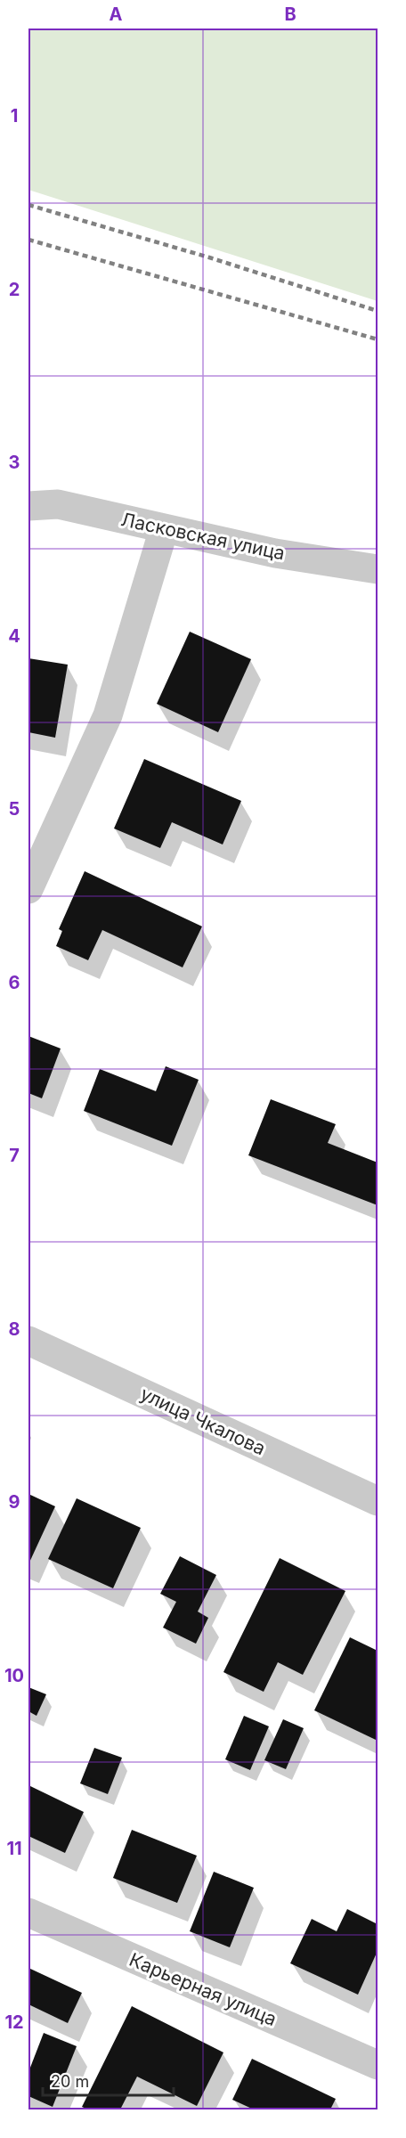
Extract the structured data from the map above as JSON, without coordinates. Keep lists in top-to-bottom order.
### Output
{
  "streets": {
    "street": ["Ласковская улица", "улица Чкалова", "Карьерная улица"]
  },
  "scale_bar": "20 m",
  "grid": {
    "columns": ["A", "B"],
    "rows": [
      "1",
      "2",
      "3",
      "4",
      "5",
      "6",
      "7",
      "8",
      "9",
      "10",
      "11",
      "12"
    ]
  }
}
